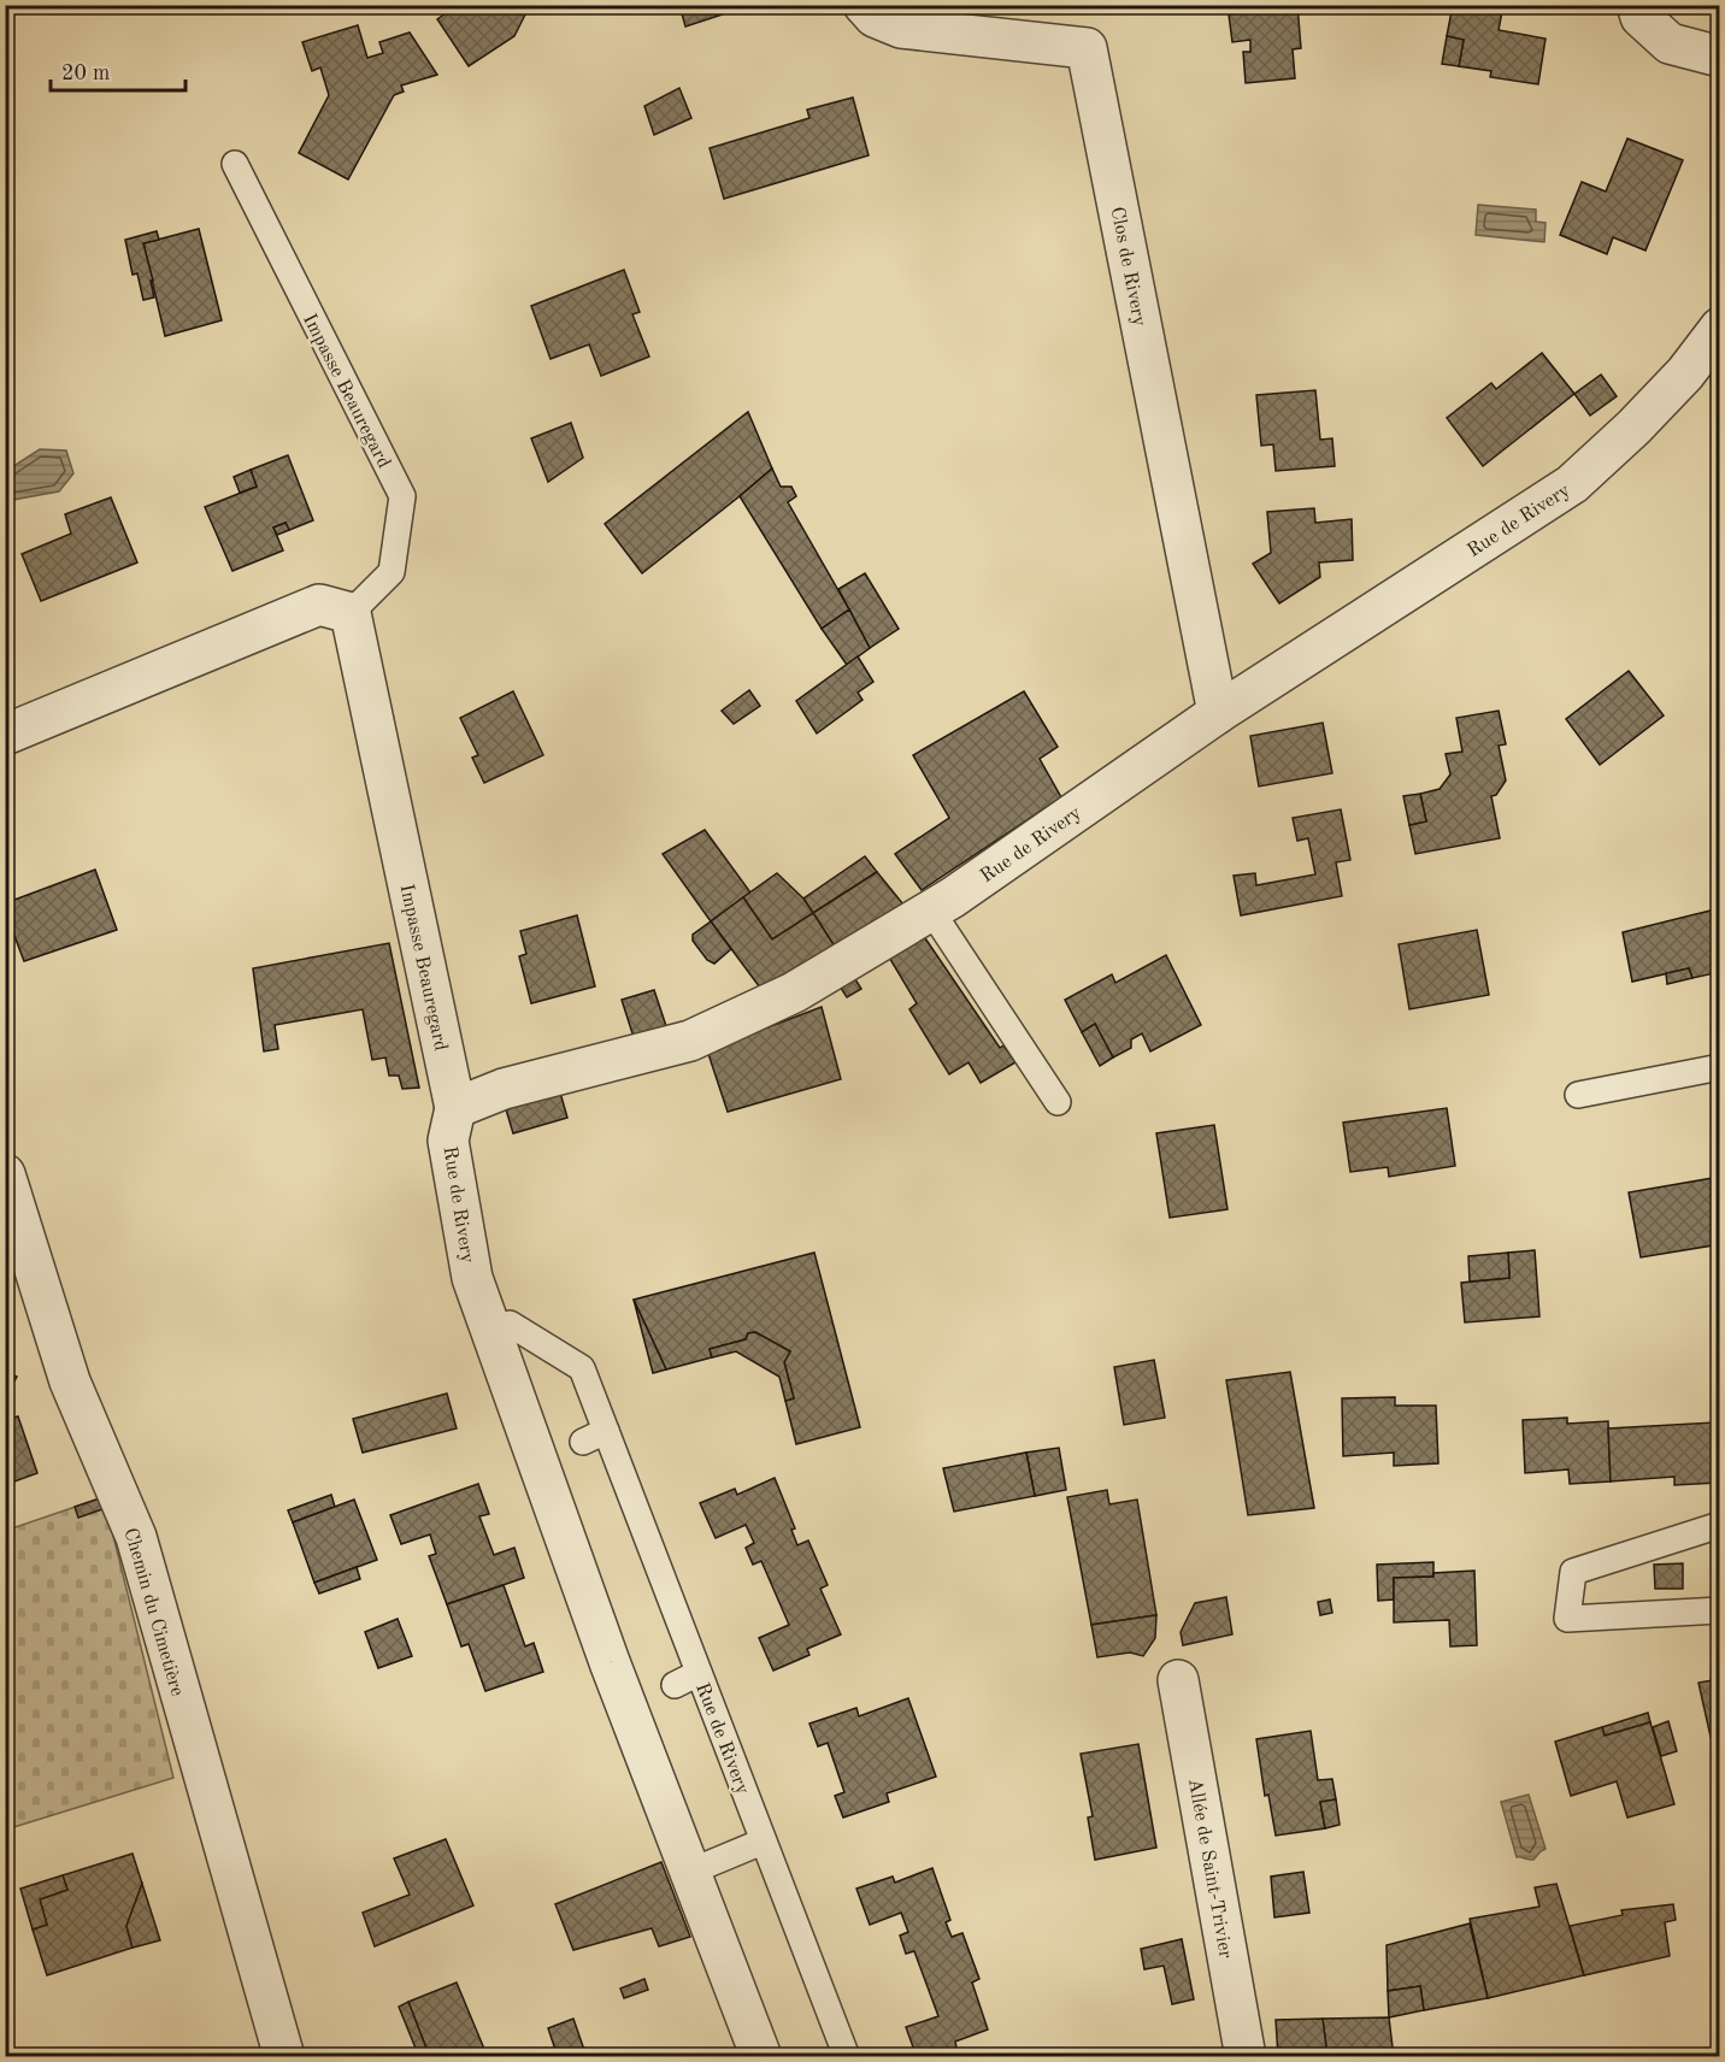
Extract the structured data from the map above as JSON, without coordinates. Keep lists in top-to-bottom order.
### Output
{
  "streets": {
    "street": [
      "Clos de Rivery",
      "Impasse Beauregard",
      "Rue de Rivery",
      "Chemin du Cimetière",
      "Allée de Saint-Trivier"
    ]
  },
  "crossings": [
    ["Clos de Rivery", "Rue de Rivery"],
    ["Impasse Beauregard", "Rue de Rivery"]
  ],
  "scale_bar": "20 m"
}
